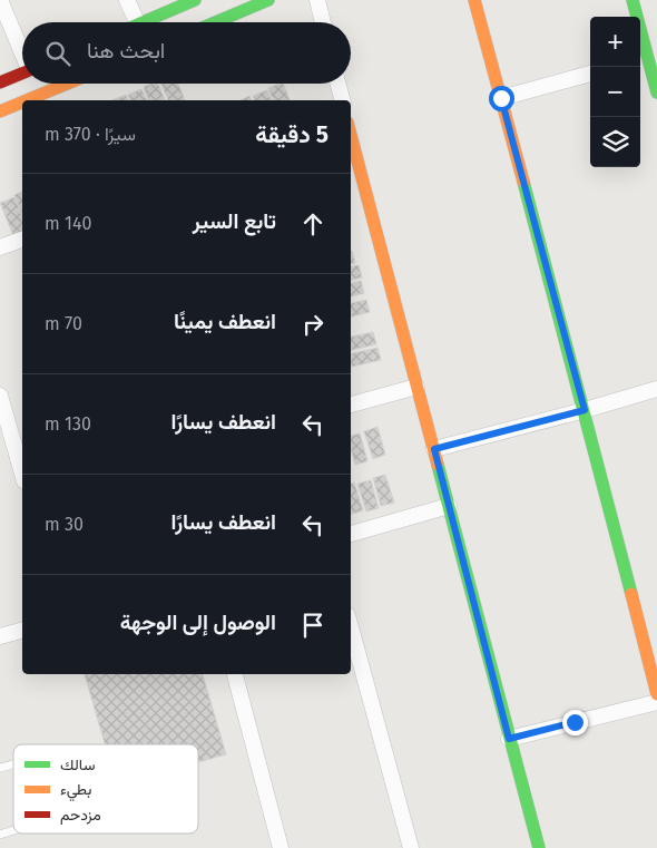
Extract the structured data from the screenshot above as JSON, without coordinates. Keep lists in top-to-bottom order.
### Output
{
  "legend": ["سالك", "بطيء", "مزدحم"],
  "page": {
    "map_buttons": ["+", "−"],
    "search": "ابحث هنا",
    "heading": ["5 دقيقة", "سيرًا · 370 m"],
    "list": [
      ["تابع السير", "140 m"],
      ["انعطف يمينًا", "70 m"],
      ["انعطف يسارًا", "130 m"],
      ["انعطف يسارًا", "30 m"],
      "الوصول إلى الوجهة"
    ]
  }
}
